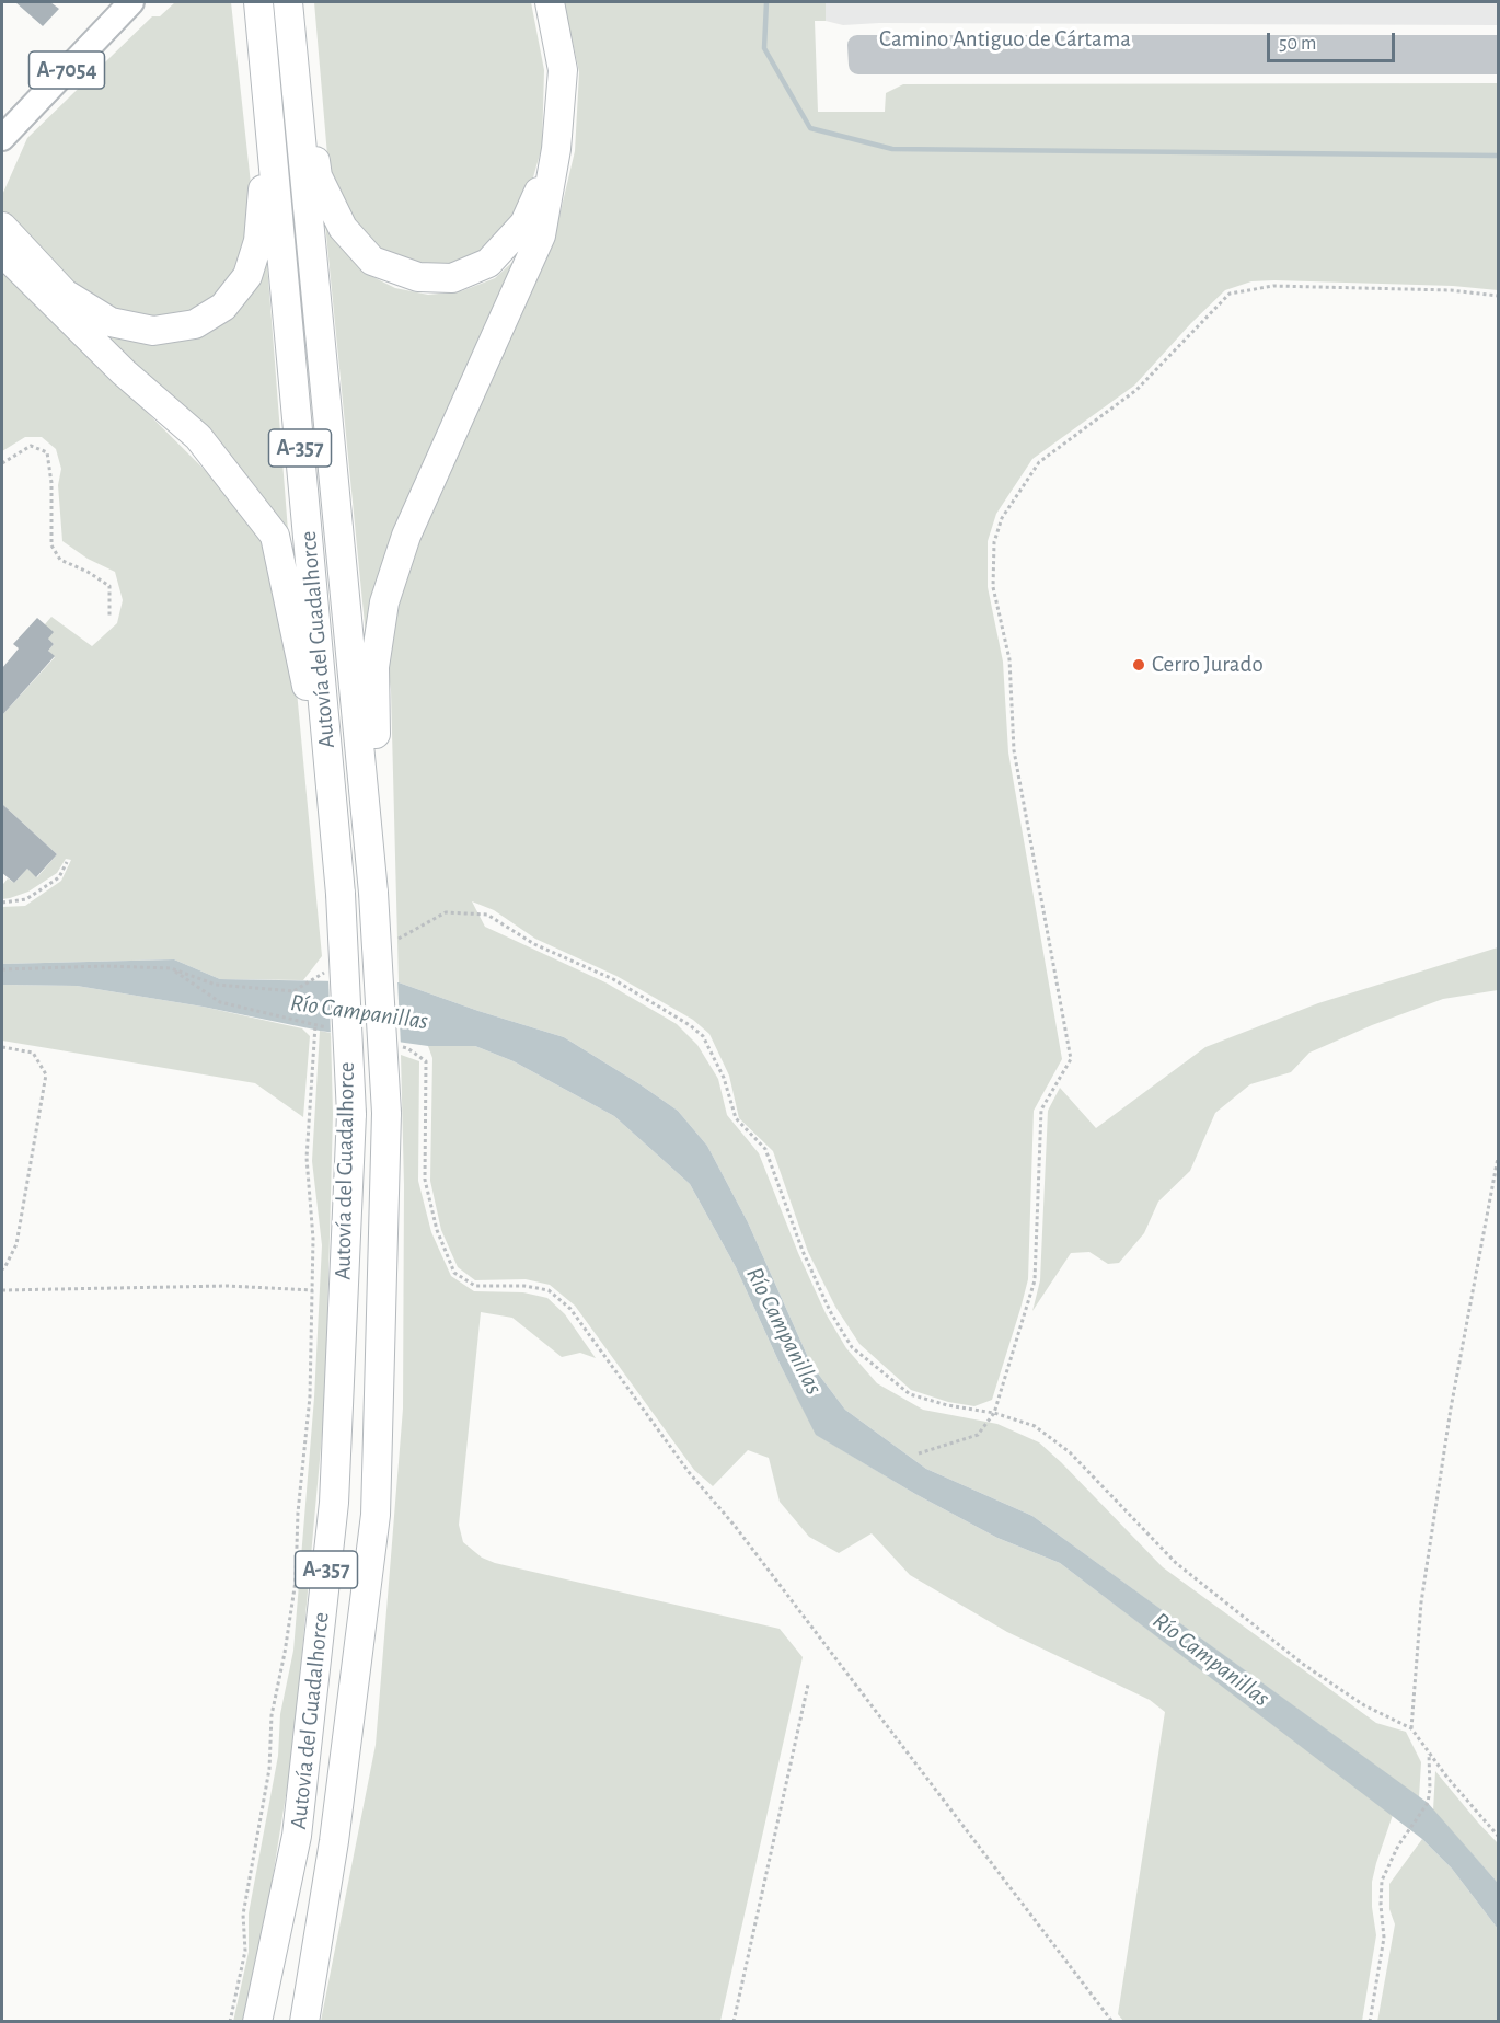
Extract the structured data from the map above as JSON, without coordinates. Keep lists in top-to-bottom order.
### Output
{
  "streets": {
    "highway": ["A-357", "Autovía del Guadalhorce"],
    "main road": ["A-7054"],
    "street": ["Camino Antiguo de Cártama"]
  },
  "water": ["Río Campanillas"],
  "places": ["Cerro Jurado"],
  "scale_bar": "50 m"
}
